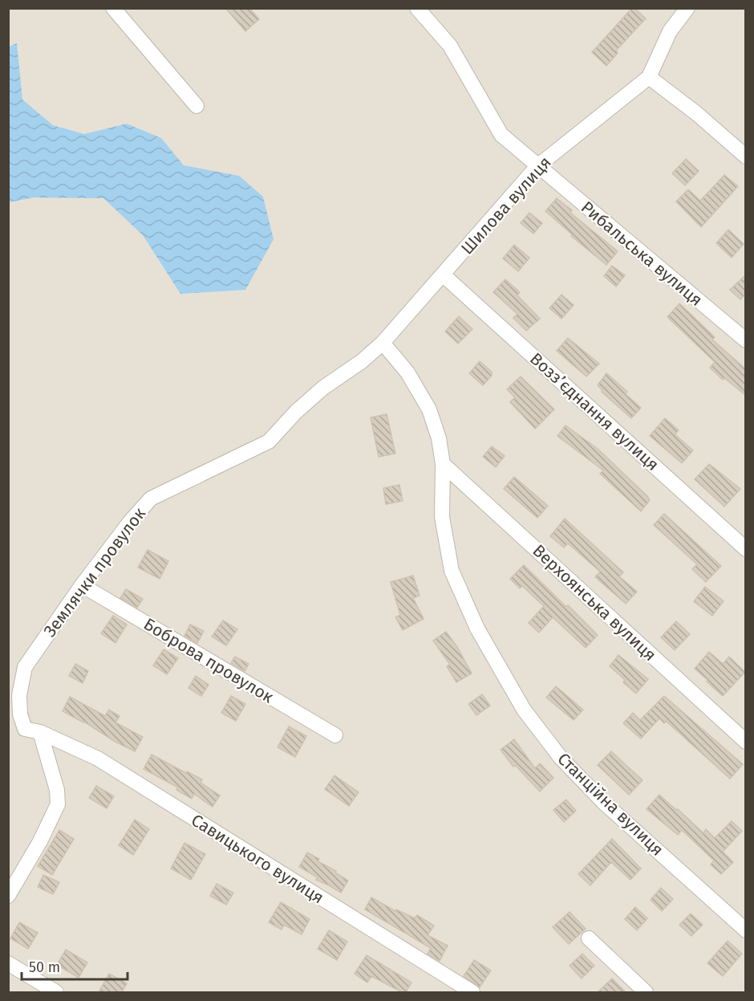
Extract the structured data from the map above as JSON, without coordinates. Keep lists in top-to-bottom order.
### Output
{
  "streets": {
    "street": [
      "Шилова вулиця",
      "Рибальська вулиця",
      "Возз’єднання вулиця",
      "Землячки провулок",
      "Верхоянська вулиця",
      "Боброва провулок",
      "Станційна вулиця",
      "Савицького вулиця"
    ]
  },
  "crossings": [
    ["Шилова вулиця", "Рибальська вулиця"],
    ["Шилова вулиця", "Возз’єднання вулиця"],
    ["Шилова вулиця", "Землячки провулок"],
    ["Шилова вулиця", "Станційна вулиця"],
    ["Землячки провулок", "Боброва провулок"],
    ["Землячки провулок", "Станційна вулиця"],
    ["Землячки провулок", "Савицького вулиця"],
    ["Верхоянська вулиця", "Станційна вулиця"]
  ],
  "scale_bar": "50 m"
}
